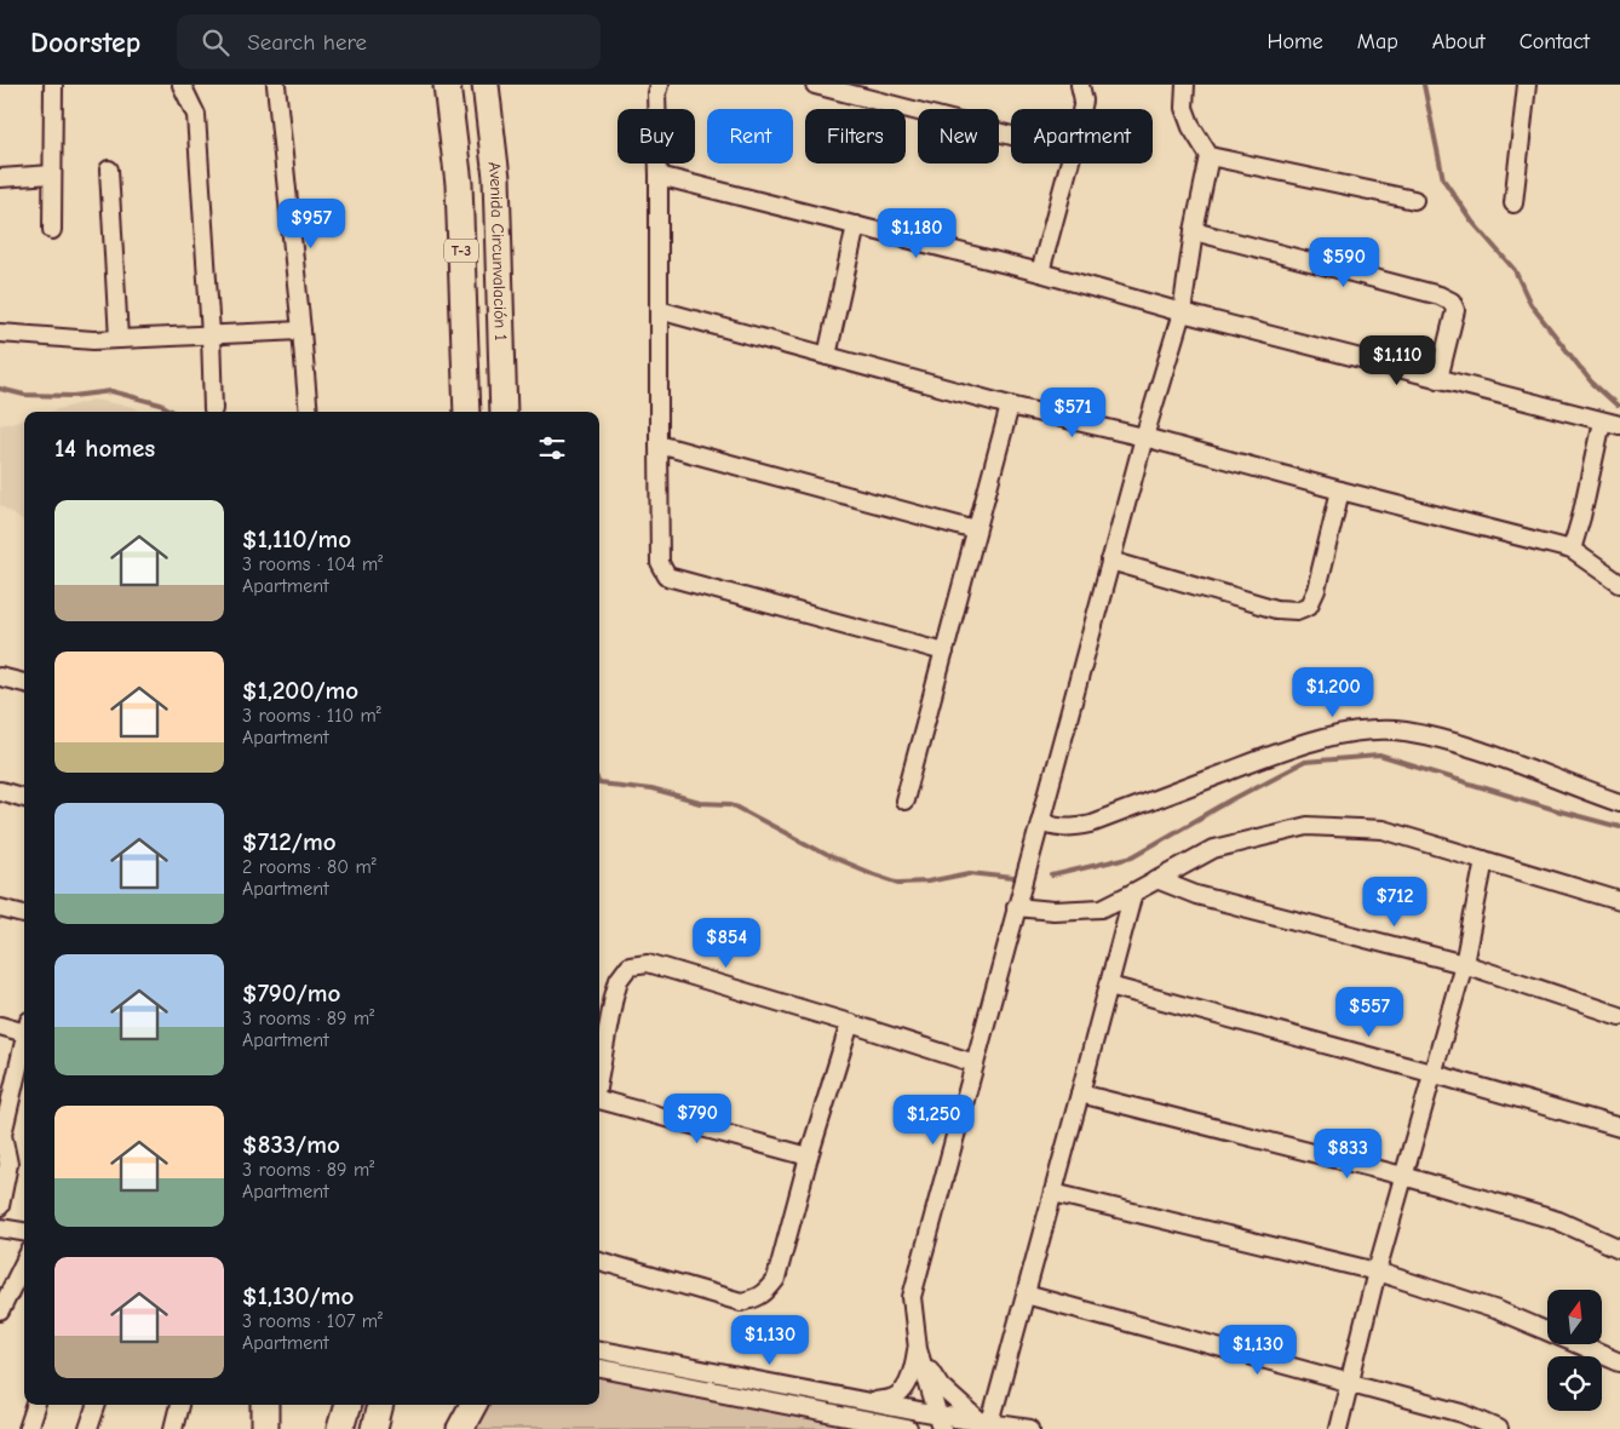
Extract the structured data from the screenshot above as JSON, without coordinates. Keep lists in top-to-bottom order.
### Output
{
  "streets": {
    "main road": ["T-3", "Avenida Circunvalación 1"]
  },
  "north": "top",
  "page": {
    "header": "Doorstep",
    "search": "Search here",
    "nav": [
      "Home",
      "Map",
      "About",
      "Contact"
    ],
    "chip": [
      "Buy",
      "Rent",
      "Filters",
      "New",
      "Apartment"
    ],
    "price": [
      "$957",
      "$1,180",
      "$590",
      "$1,110",
      "$571",
      "$1,200",
      "$712",
      "$854",
      "$557",
      "$790",
      "$1,250",
      "$833",
      "$1,130",
      "$1,130"
    ],
    "heading": "14 homes",
    "list": [
      {
        "name": "$1,110/mo",
        "note": "3 rooms · 104 m² · Apartment"
      },
      {
        "name": "$1,200/mo",
        "note": "3 rooms · 110 m² · Apartment"
      },
      {
        "name": "$712/mo",
        "note": "2 rooms · 80 m² · Apartment"
      },
      {
        "name": "$790/mo",
        "note": "3 rooms · 89 m² · Apartment"
      },
      {
        "name": "$833/mo",
        "note": "3 rooms · 89 m² · Apartment"
      },
      {
        "name": "$1,130/mo",
        "note": "3 rooms · 107 m² · Apartment"
      }
    ]
  }
}
